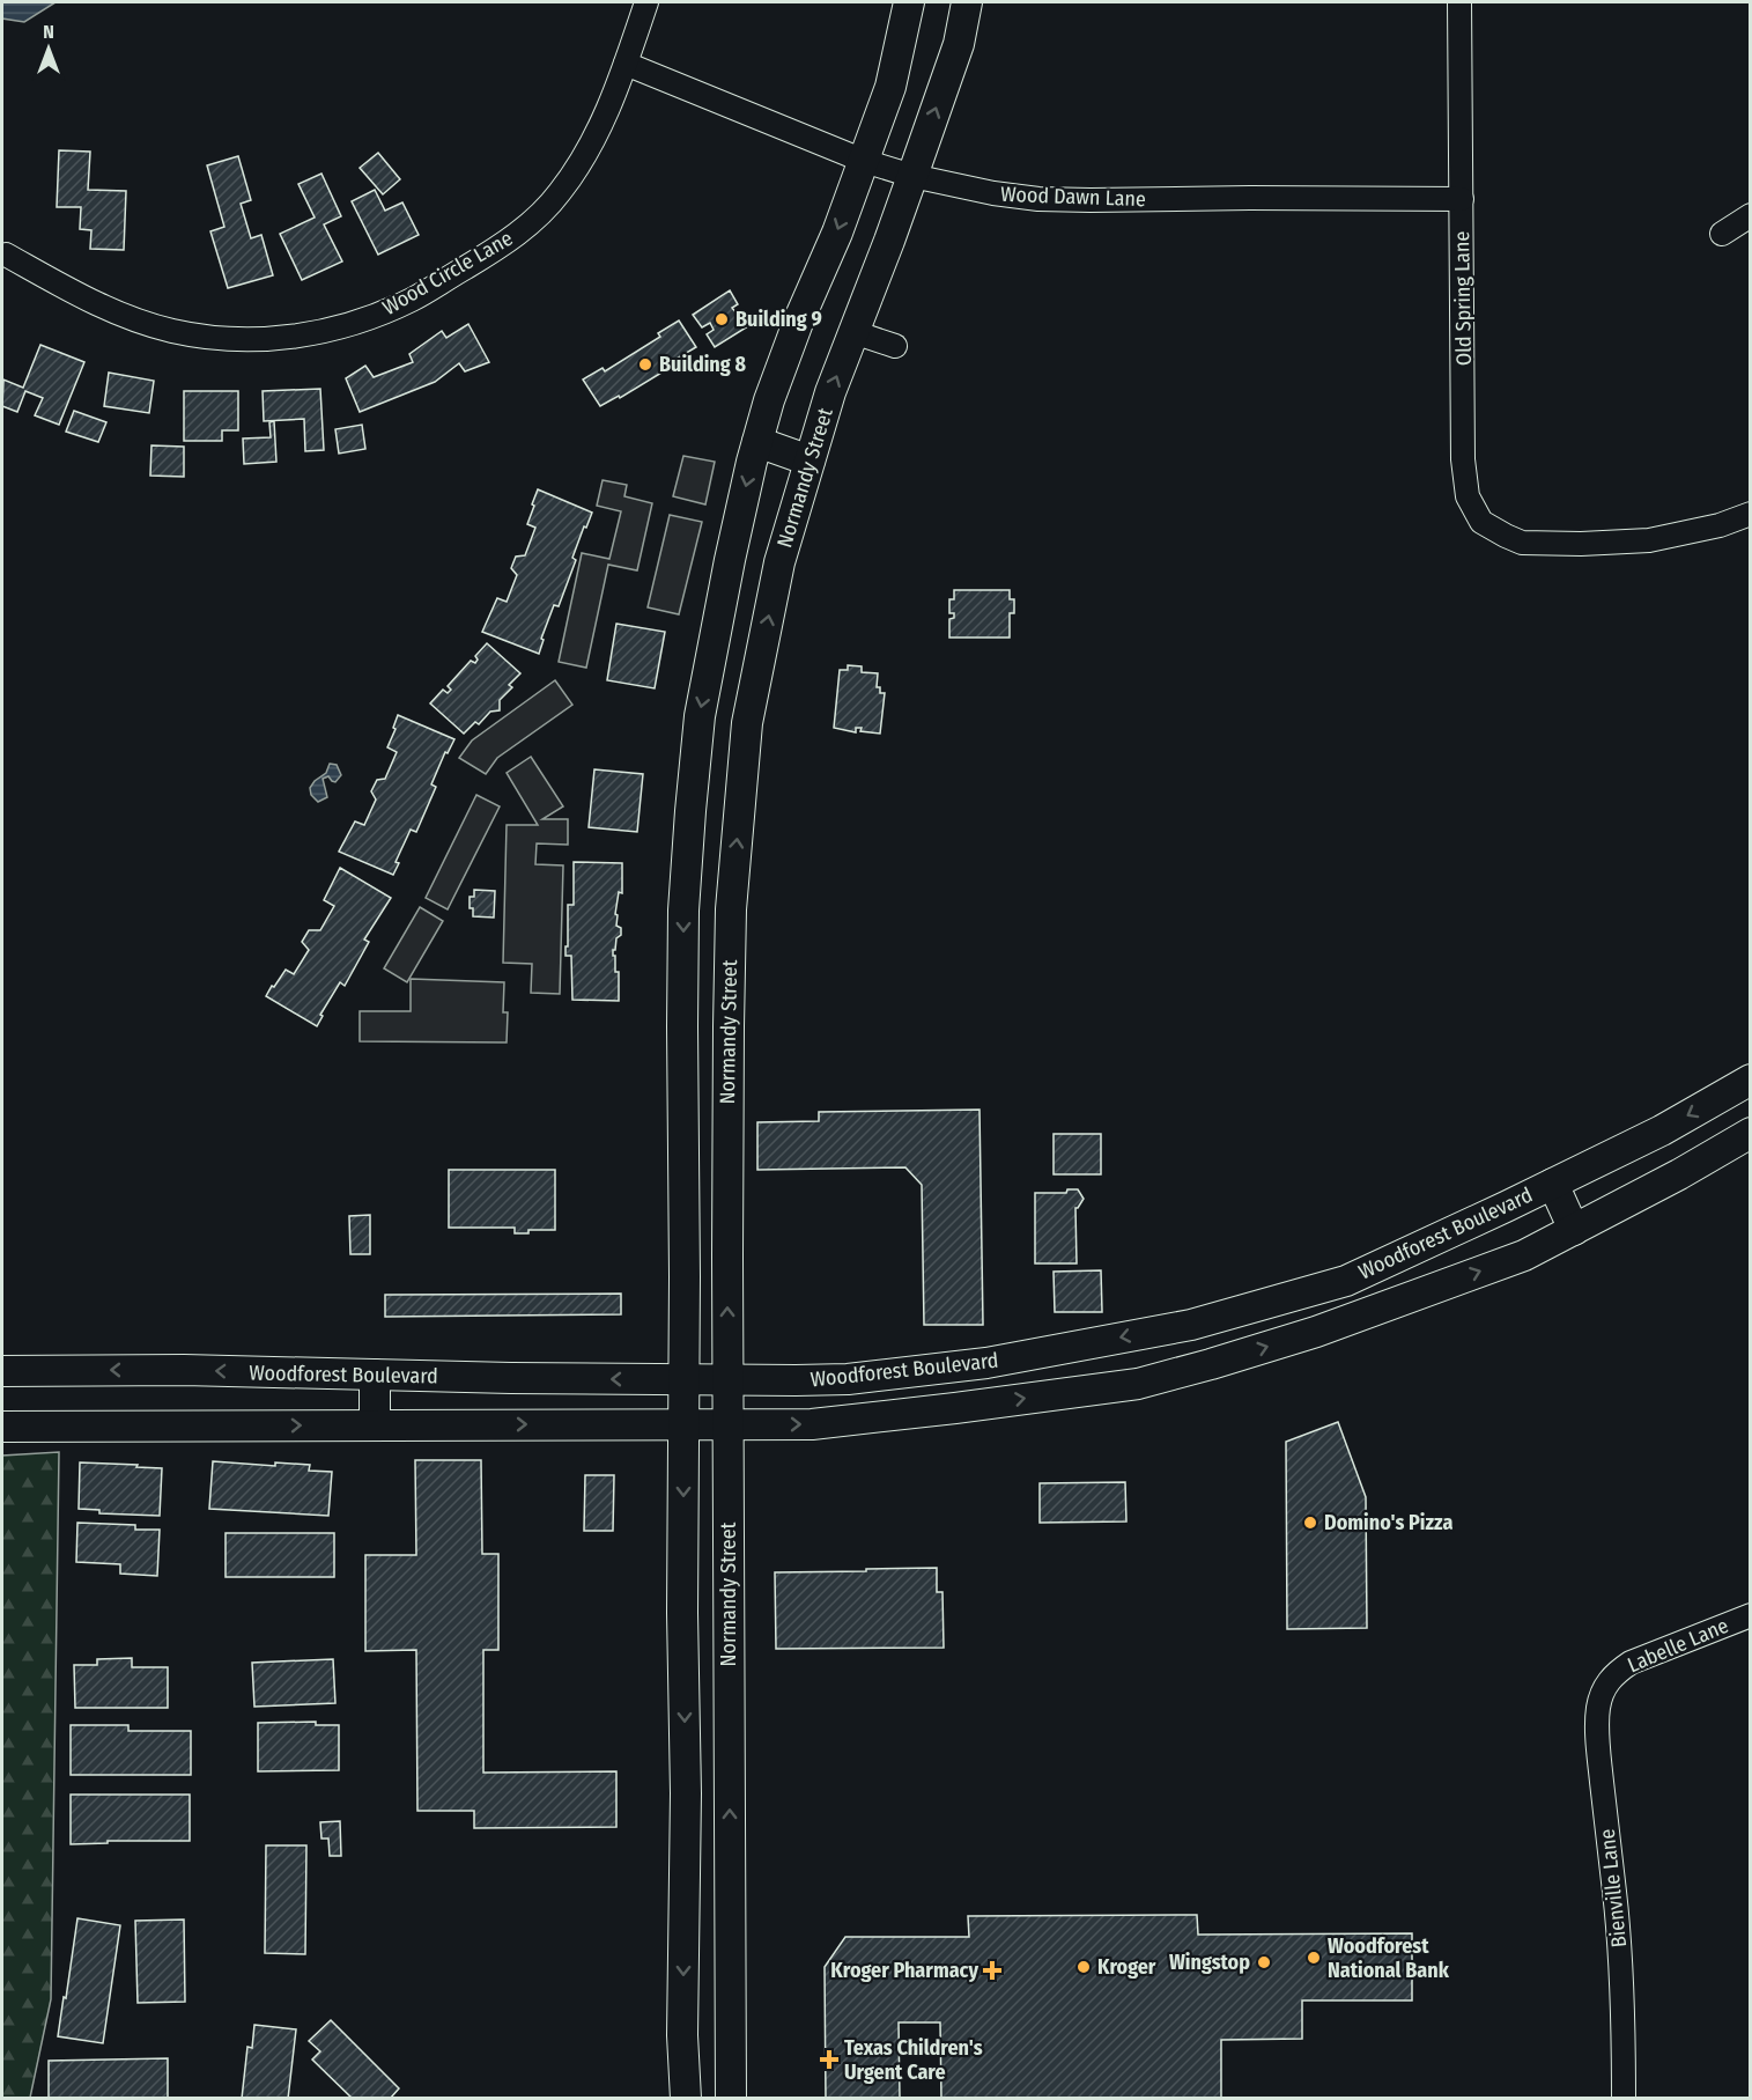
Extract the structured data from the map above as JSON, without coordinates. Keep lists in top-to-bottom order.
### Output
{
  "streets": {
    "main road": ["Normandy Street", "Woodforest Boulevard"],
    "street": [
      "Wood Dawn Lane",
      "Wood Circle Lane",
      "Old Spring Lane",
      "Labelle Lane",
      "Bienville Lane"
    ]
  },
  "crossings": [
    ["Wood Dawn Lane", "Wood Circle Lane"],
    ["Wood Dawn Lane", "Old Spring Lane"],
    ["Wood Dawn Lane", "Normandy Street"],
    ["Normandy Street", "Woodforest Boulevard"],
    ["Labelle Lane", "Bienville Lane"]
  ],
  "places": {
    "other": [
      "Building 9",
      "Building 8",
      "Domino's Pizza",
      "Woodforest National Bank",
      "Wingstop",
      "Kroger"
    ],
    "health": ["Kroger Pharmacy", "Texas Children's Urgent Care"]
  },
  "north": "top"
}
